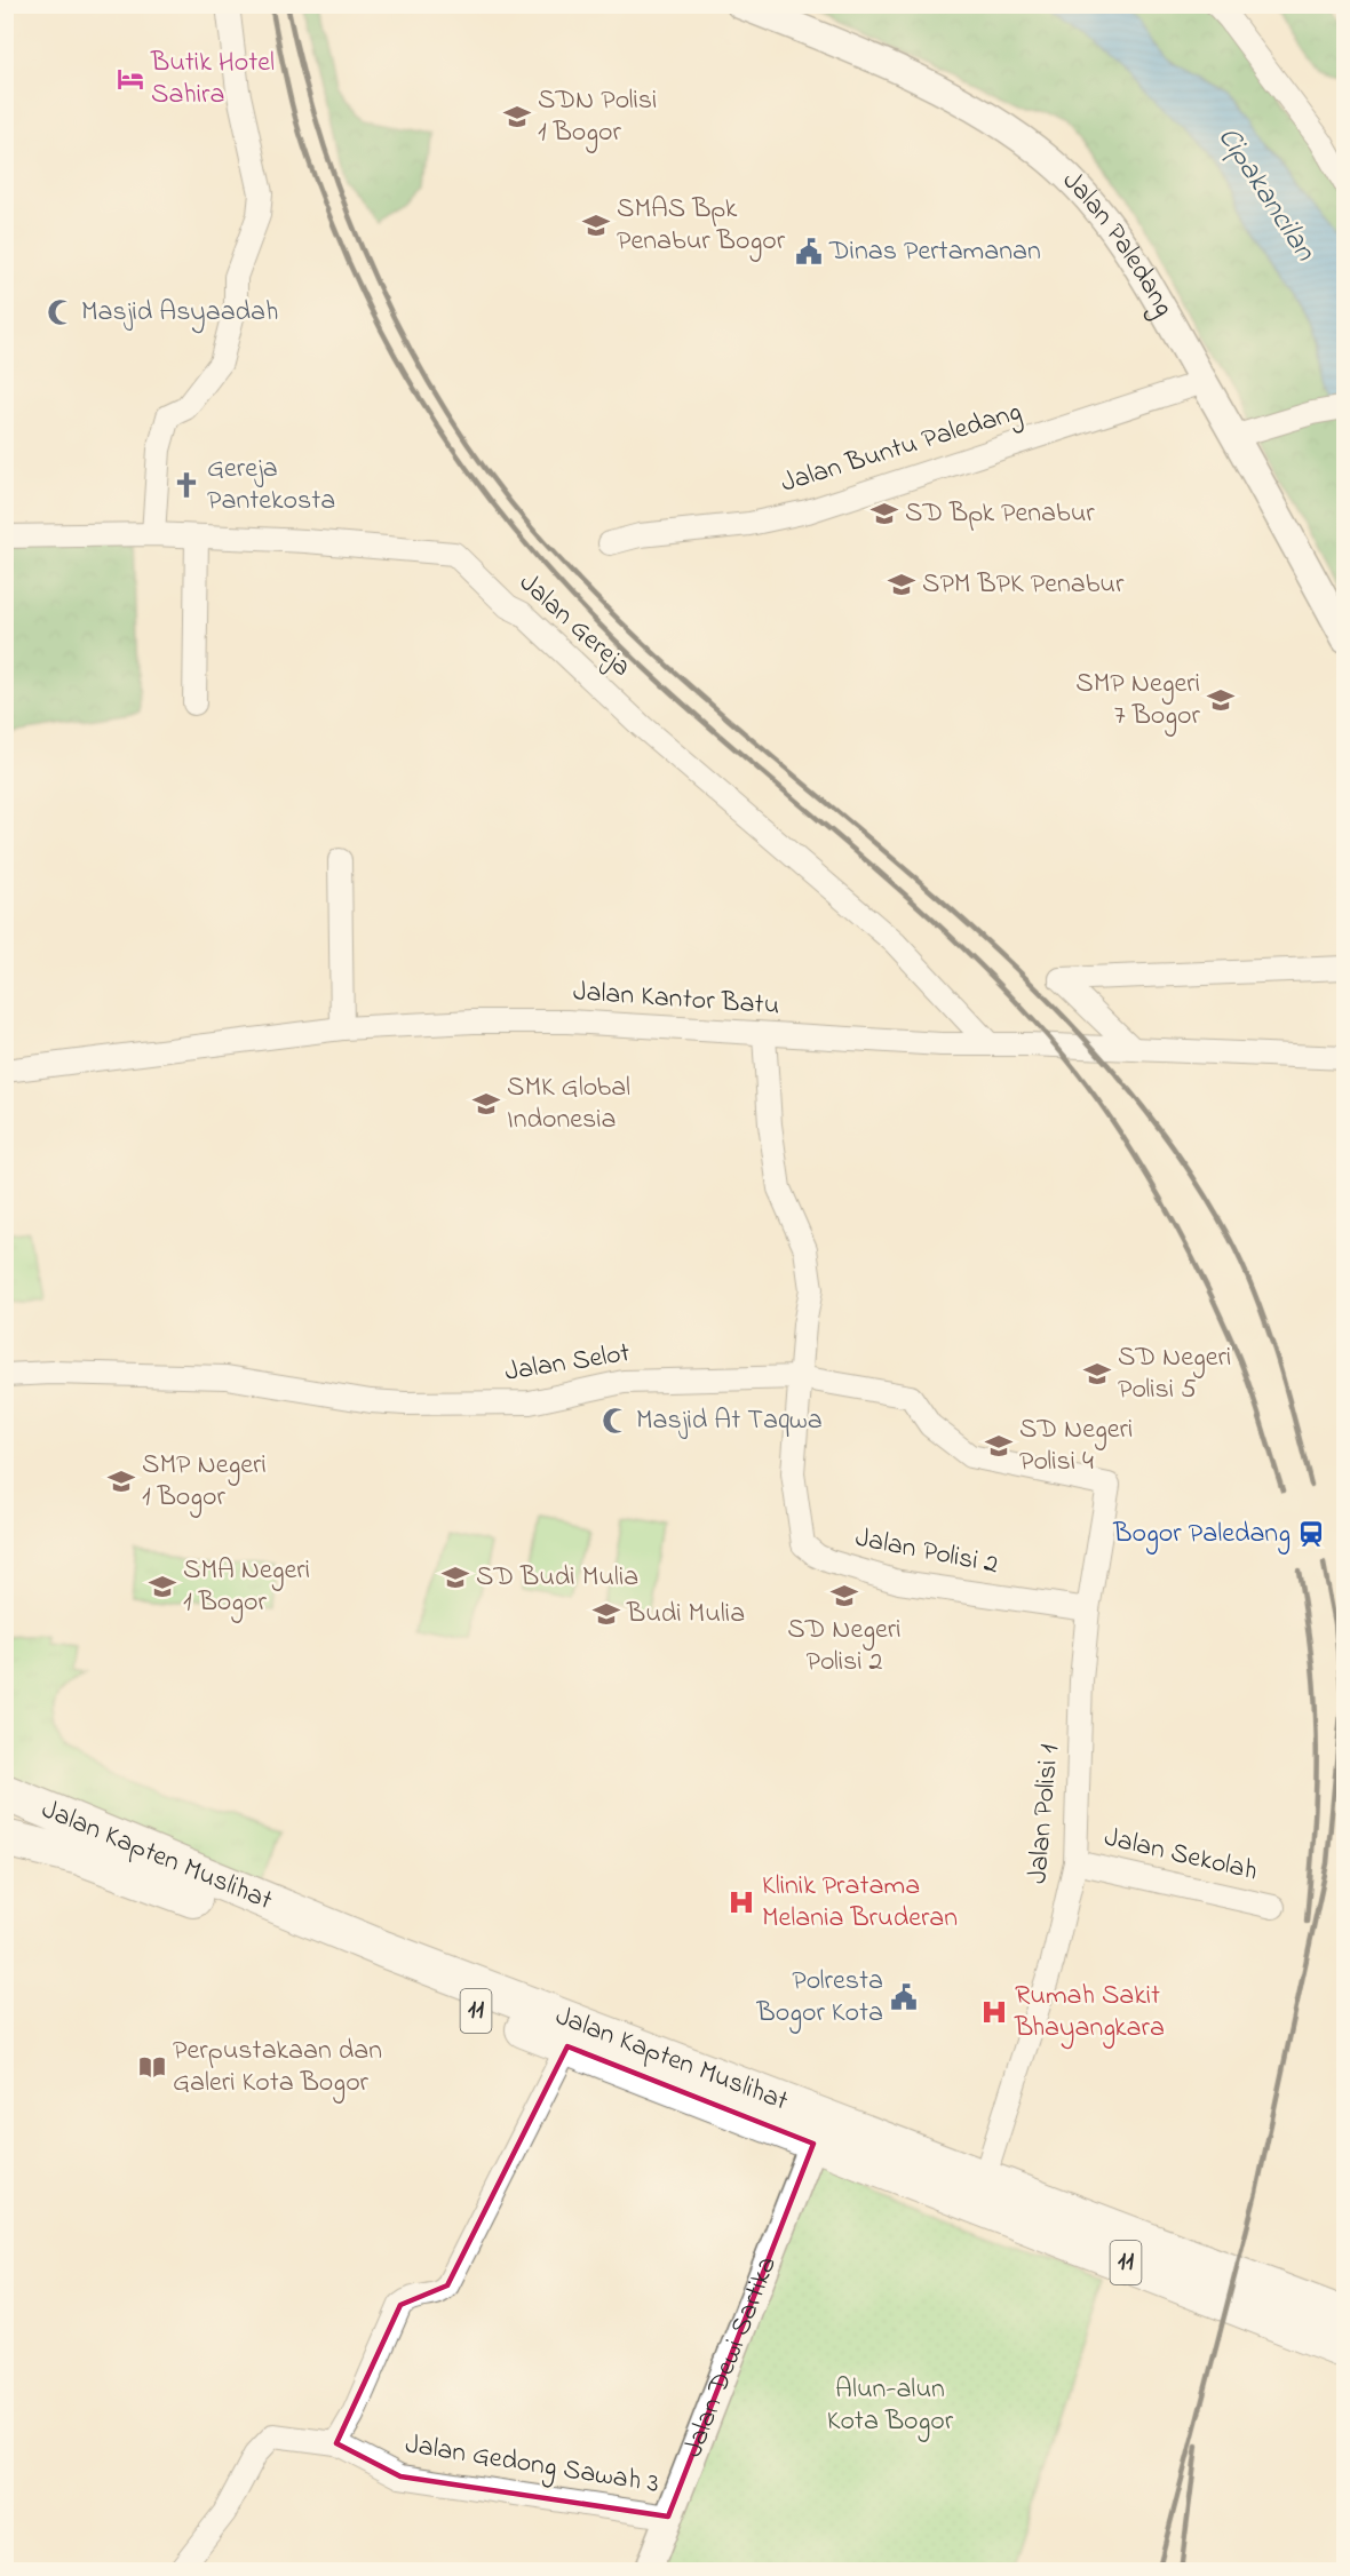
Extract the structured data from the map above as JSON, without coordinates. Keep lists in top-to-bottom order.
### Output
{
  "streets": {
    "main road": ["Jalan Kapten Muslihat", "11"],
    "street": [
      "Jalan Paledang",
      "Jalan Buntu Paledang",
      "Jalan Gereja",
      "Jalan Kantor Batu",
      "Jalan Selot",
      "Jalan Polisi 2",
      "Jalan Polisi 1",
      "Jalan Sekolah",
      "Jalan Dewi Sartika",
      "Jalan Gedong Sawah 3"
    ]
  },
  "crossings": [
    ["Jalan Paledang", "Jalan Buntu Paledang"],
    ["Jalan Gereja", "Jalan Kantor Batu"],
    ["Jalan Kantor Batu", "Jalan Polisi 2"],
    ["Jalan Selot", "Jalan Polisi 2"],
    ["Jalan Selot", "Jalan Polisi 1"],
    ["Jalan Polisi 2", "Jalan Polisi 1"],
    ["Jalan Polisi 1", "Jalan Sekolah"],
    ["Jalan Polisi 1", "Jalan Kapten Muslihat"],
    ["Jalan Kapten Muslihat", "Jalan Dewi Sartika"],
    ["Jalan Dewi Sartika", "Jalan Gedong Sawah 3"]
  ],
  "water": ["Cipakancilan"],
  "parks": ["Alun-alun Kota Bogor"],
  "places": {
    "hotel": ["Butik Hotel Sahira"],
    "school or university": [
      "SDN Polisi 1 Bogor",
      "SMAS Bpk Penabur Bogor",
      "SD Bpk Penabur",
      "SPM BPK Penabur",
      "SMP Negeri 7 Bogor",
      "SMK Global Indonesia",
      "SD Negeri Polisi 5",
      "SD Negeri Polisi 4",
      "SMP Negeri 1 Bogor",
      "SD Budi Mulia",
      "SMA Negeri 1 Bogor",
      "SD Negeri Polisi 2",
      "Budi Mulia"
    ],
    "public building": ["Dinas Pertamanan", "Polresta Bogor Kota"],
    "mosque": ["Masjid Asyaadah", "Masjid At Taqwa"],
    "church": ["Gereja Pantekosta"],
    "station": ["Bogor Paledang"],
    "hospital": ["Klinik Pratama Melania Bruderan", "Rumah Sakit Bhayangkara"],
    "library": ["Perpustakaan dan Galeri Kota Bogor"]
  }
}
